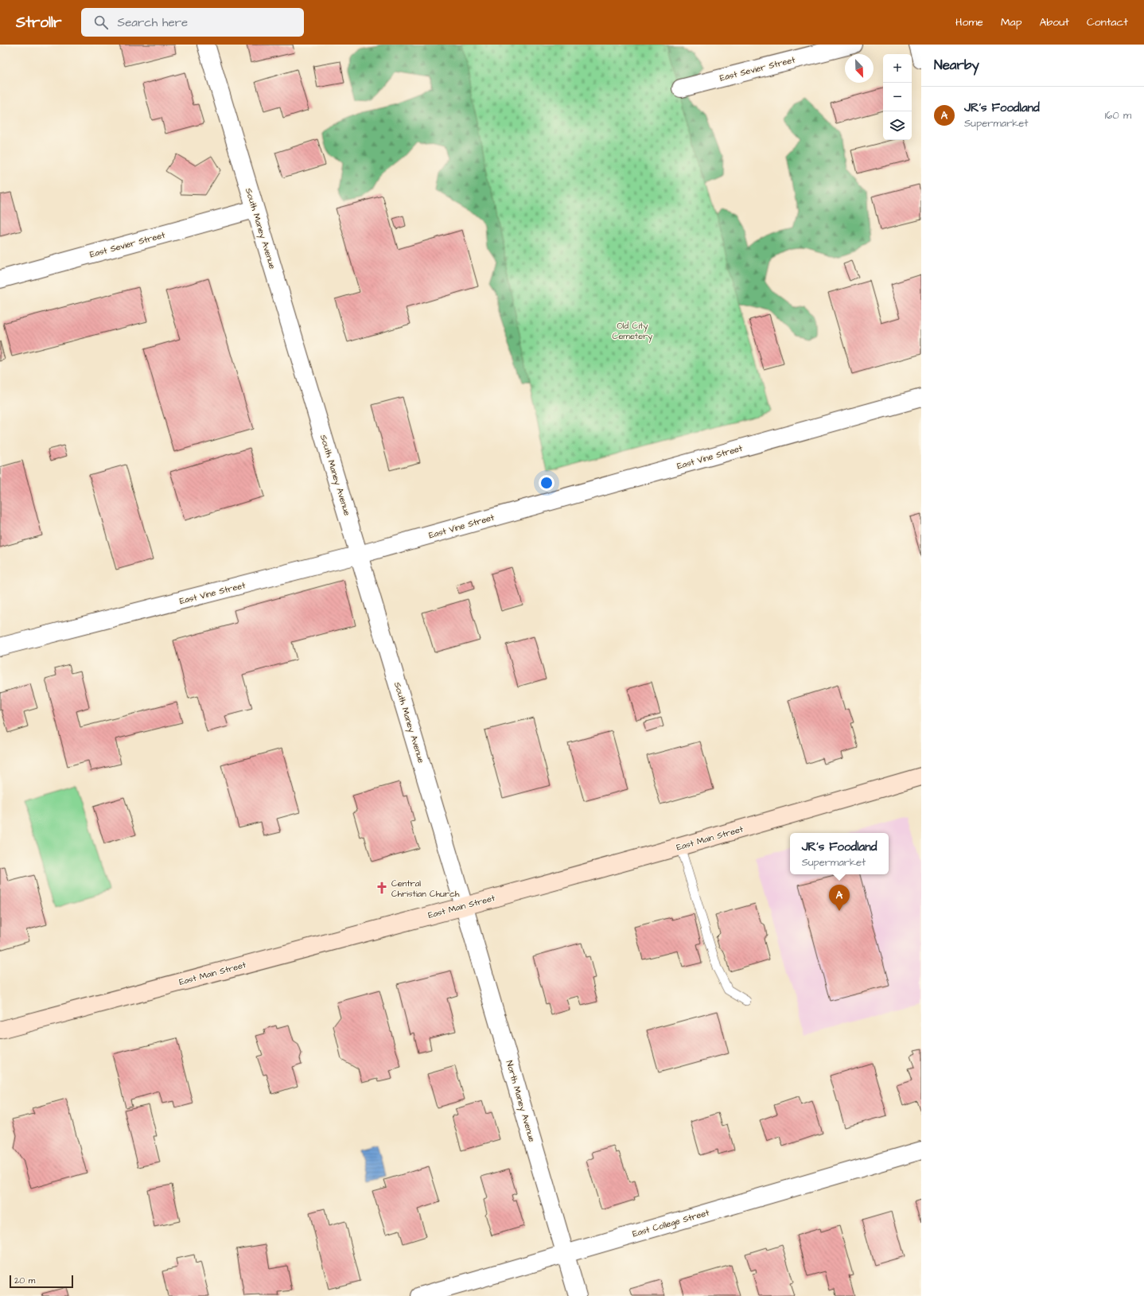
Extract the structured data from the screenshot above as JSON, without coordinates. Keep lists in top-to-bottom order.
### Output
{
  "streets": {
    "street": [
      "East Sevier Street",
      "South Maney Avenue",
      "East Vine Street",
      "East Main Street",
      "North Maney Avenue",
      "East College Street"
    ]
  },
  "crossings": [
    ["East Sevier Street", "South Maney Avenue"],
    ["South Maney Avenue", "East Vine Street"],
    ["South Maney Avenue", "East Main Street"],
    ["South Maney Avenue", "North Maney Avenue"],
    ["East Main Street", "North Maney Avenue"],
    ["North Maney Avenue", "East College Street"]
  ],
  "parks": ["Old City Cemetery"],
  "places": {
    "church": ["Central Christian Church"]
  },
  "scale_bar": "20 m",
  "north": "bottom right",
  "page": {
    "header": "Strollr",
    "search": "Search here",
    "nav": [
      "Home",
      "Map",
      "About",
      "Contact"
    ],
    "heading": "Nearby",
    "map_buttons": ["+", "−"],
    "list": [
      {
        "mark": "A",
        "name": "JR's Foodland",
        "note": "Supermarket",
        "value": "160 m"
      }
    ],
    "popup": ["JR's Foodland", "Supermarket"],
    "pins": "A",
    "scale": "20 m"
  }
}
